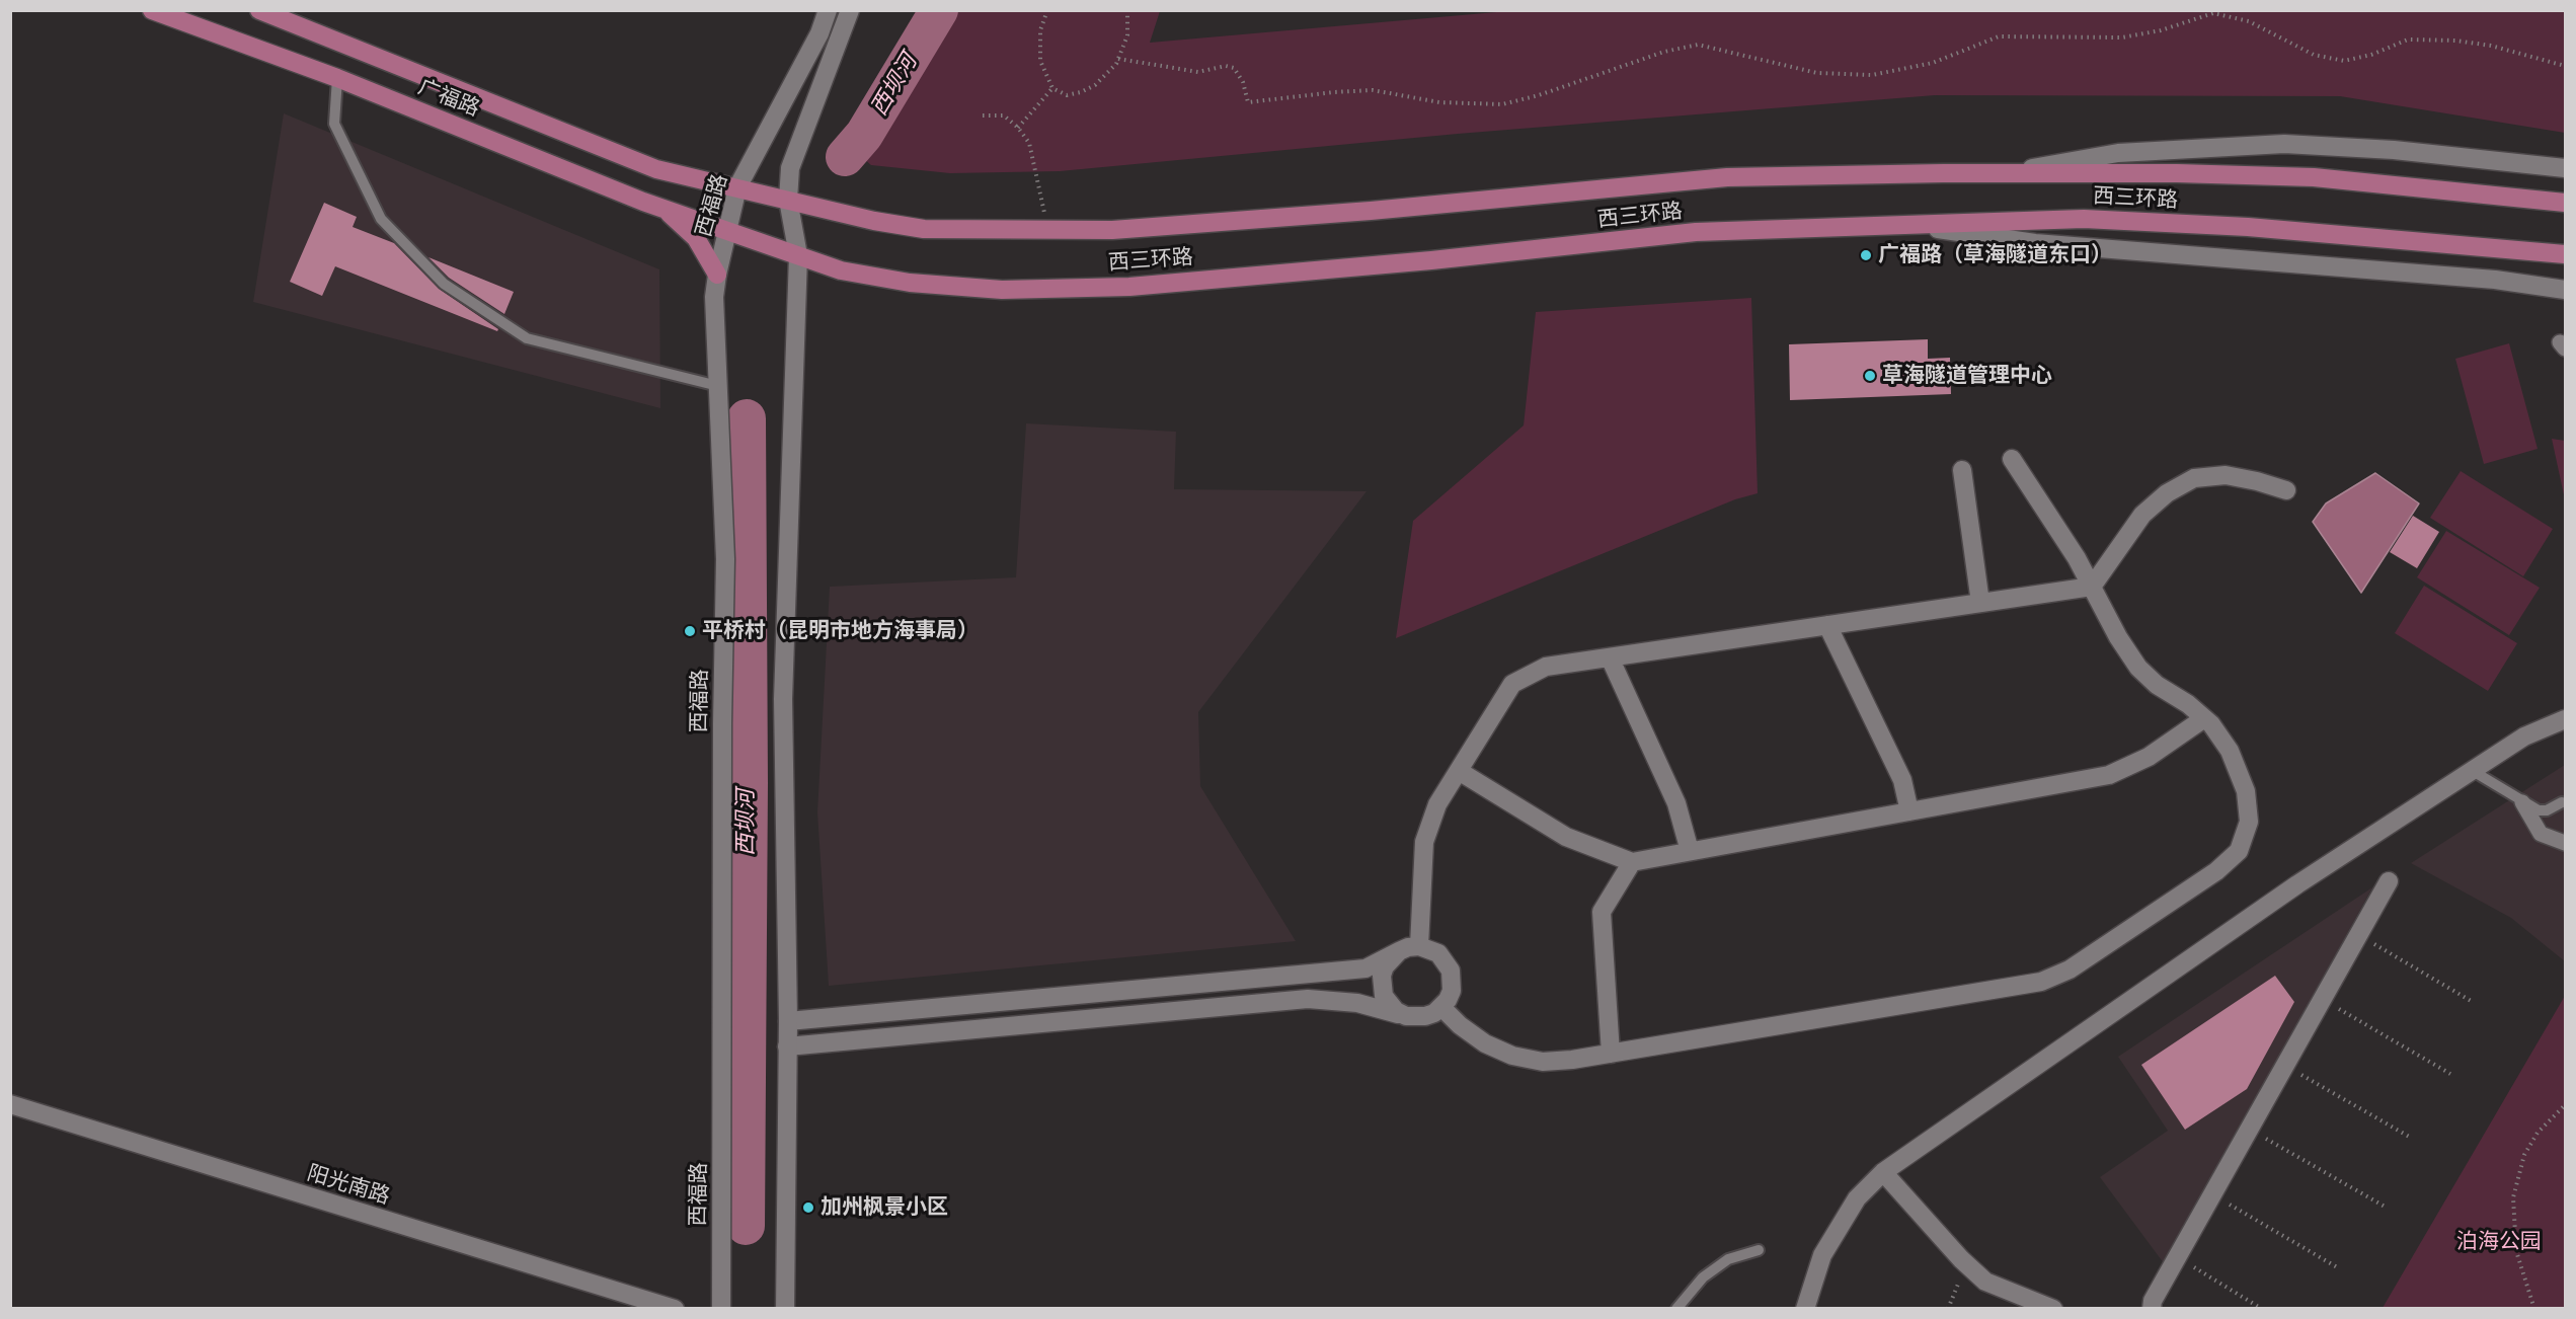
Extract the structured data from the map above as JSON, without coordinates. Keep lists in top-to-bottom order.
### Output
{
  "streets": {
    "main road": ["广福路", "西三环路"],
    "street": ["西福路", "阳光南路"]
  },
  "crossings": [
    ["广福路", "西三环路"],
    ["广福路", "西福路"],
    ["西三环路", "西福路"]
  ],
  "water": ["西坝河"],
  "parks": ["泊海公园"],
  "places": [
    "广福路（草海隧道东口）",
    "草海隧道管理中心",
    "平桥村（昆明市地方海事局）",
    "加州枫景小区"
  ]
}
